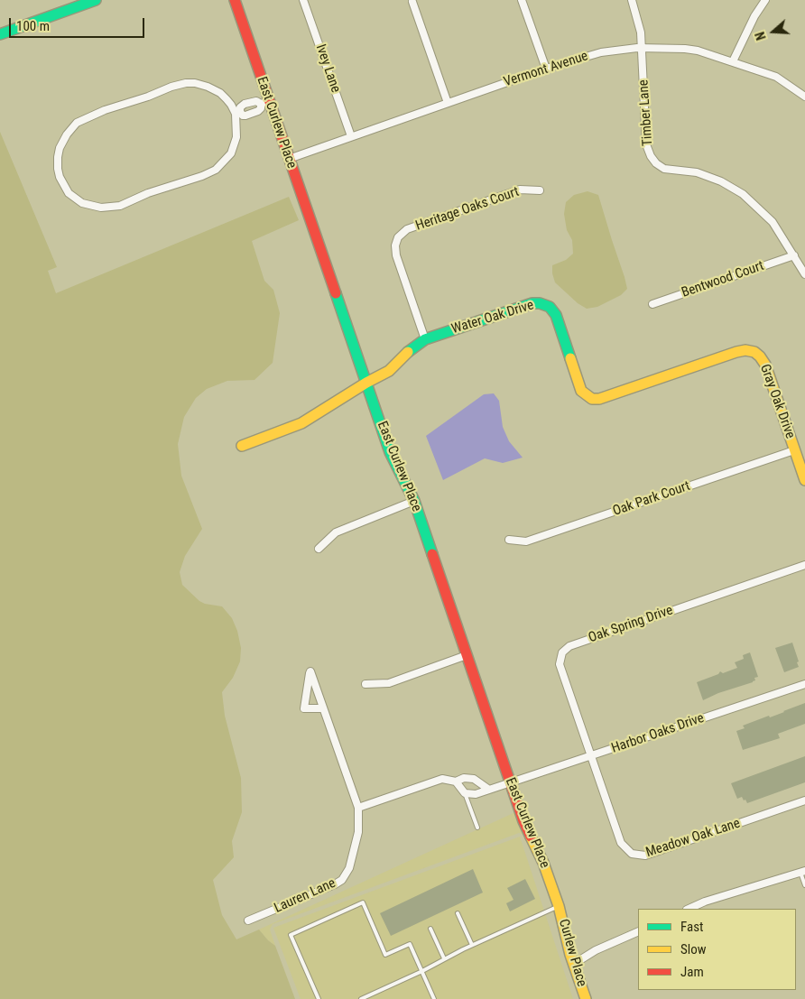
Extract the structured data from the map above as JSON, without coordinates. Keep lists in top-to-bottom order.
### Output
{
  "streets": {
    "street": [
      "Ivey Lane",
      "Vermont Avenue",
      "Timber Lane",
      "East Curlew Place",
      "Heritage Oaks Court",
      "Bentwood Court",
      "Water Oak Drive",
      "Gray Oak Drive",
      "Oak Park Court",
      "Oak Spring Drive",
      "Harbor Oaks Drive",
      "Meadow Oak Lane",
      "Lauren Lane",
      "Curlew Place"
    ]
  },
  "crossings": [
    ["Ivey Lane", "Vermont Avenue"],
    ["Vermont Avenue", "Timber Lane"],
    ["Vermont Avenue", "East Curlew Place"],
    ["Timber Lane", "Bentwood Court"],
    ["East Curlew Place", "Water Oak Drive"],
    ["East Curlew Place", "Harbor Oaks Drive"],
    ["East Curlew Place", "Curlew Place"],
    ["Heritage Oaks Court", "Water Oak Drive"],
    ["Water Oak Drive", "Gray Oak Drive"],
    ["Gray Oak Drive", "Oak Park Court"],
    ["Oak Spring Drive", "Harbor Oaks Drive"],
    ["Oak Spring Drive", "Meadow Oak Lane"],
    ["Harbor Oaks Drive", "Meadow Oak Lane"]
  ],
  "legend": ["Fast", "Slow", "Jam"],
  "scale_bar": "100 m",
  "north": "left"
}
